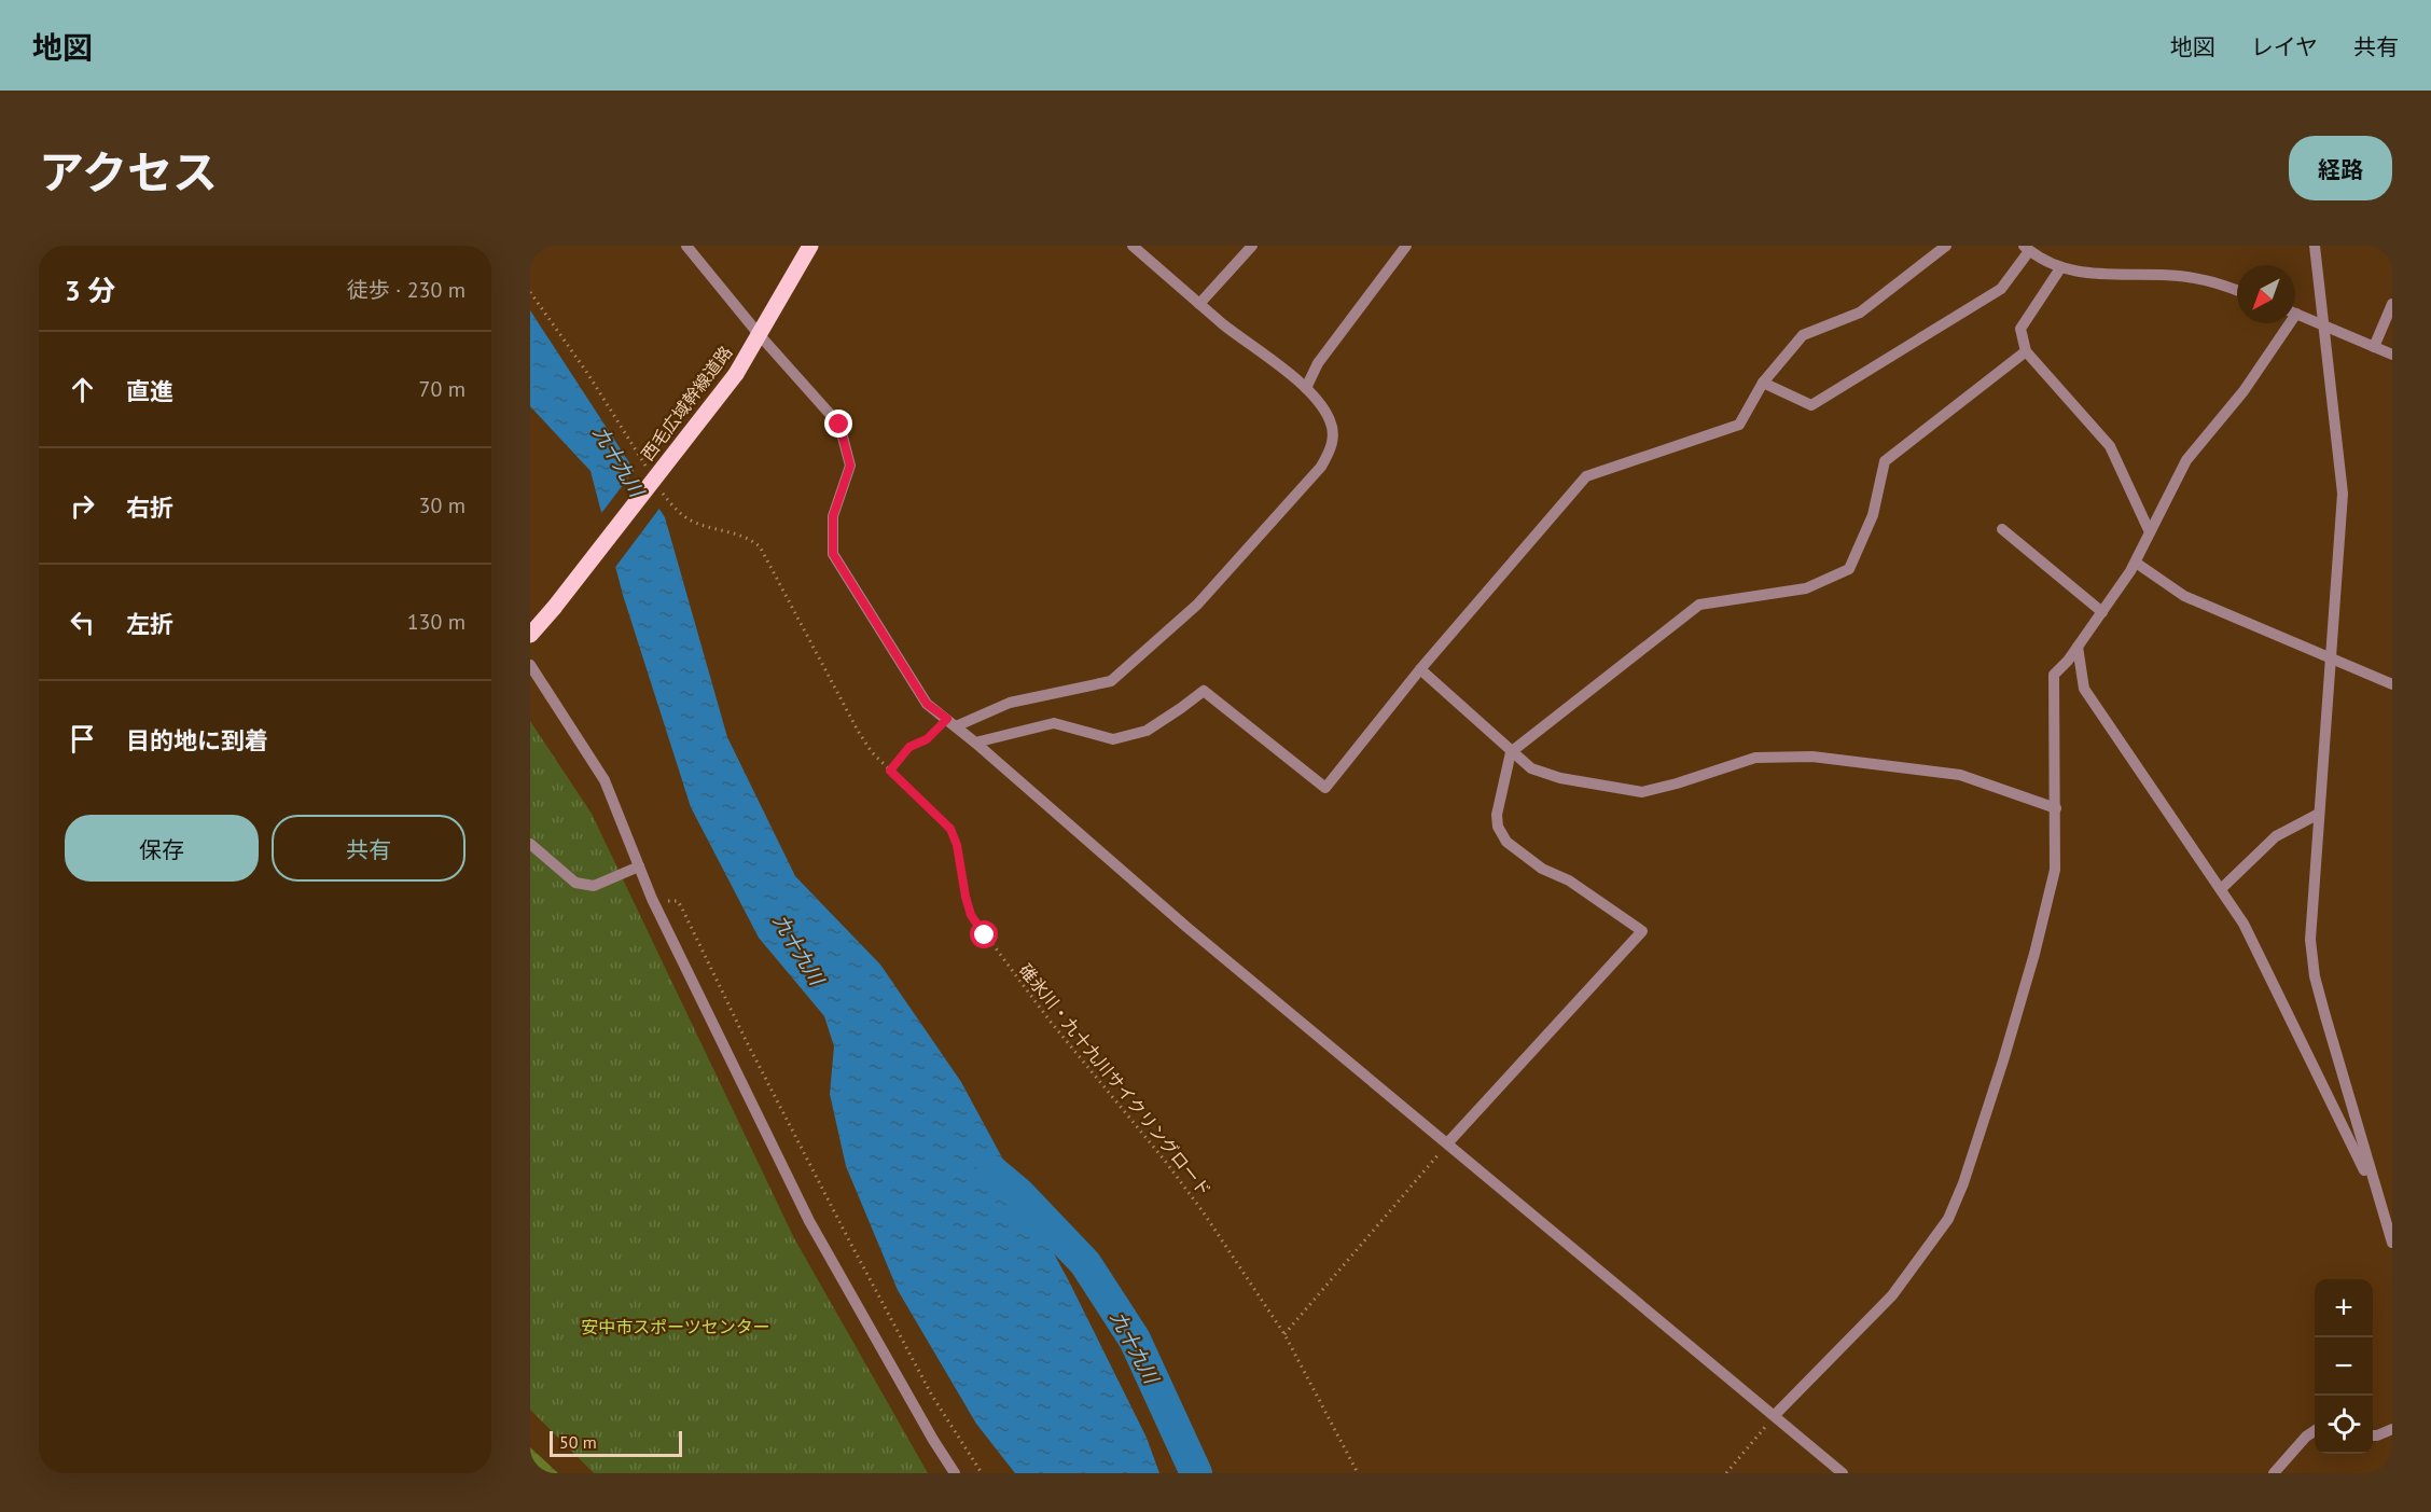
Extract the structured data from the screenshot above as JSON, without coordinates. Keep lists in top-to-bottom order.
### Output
{
  "streets": {
    "main road": ["西毛広域幹線道路"],
    "path": ["碓氷川・九十九川サイクリングロード"]
  },
  "water": ["九十九川"],
  "parks": ["安中市スポーツセンター"],
  "scale_bar": "50 m",
  "north": "bottom left",
  "page": {
    "header": "地図",
    "nav": ["地図", "レイヤ", "共有"],
    "title": "アクセス",
    "buttons": [
      "経路",
      ["保存", "共有"]
    ],
    "heading": ["3 分", "徒歩 · 230 m"],
    "list": [
      ["直進", "70 m"],
      ["右折", "30 m"],
      ["左折", "130 m"],
      "目的地に到着"
    ],
    "map_buttons": ["+", "−"],
    "scale": "50 m"
  }
}
